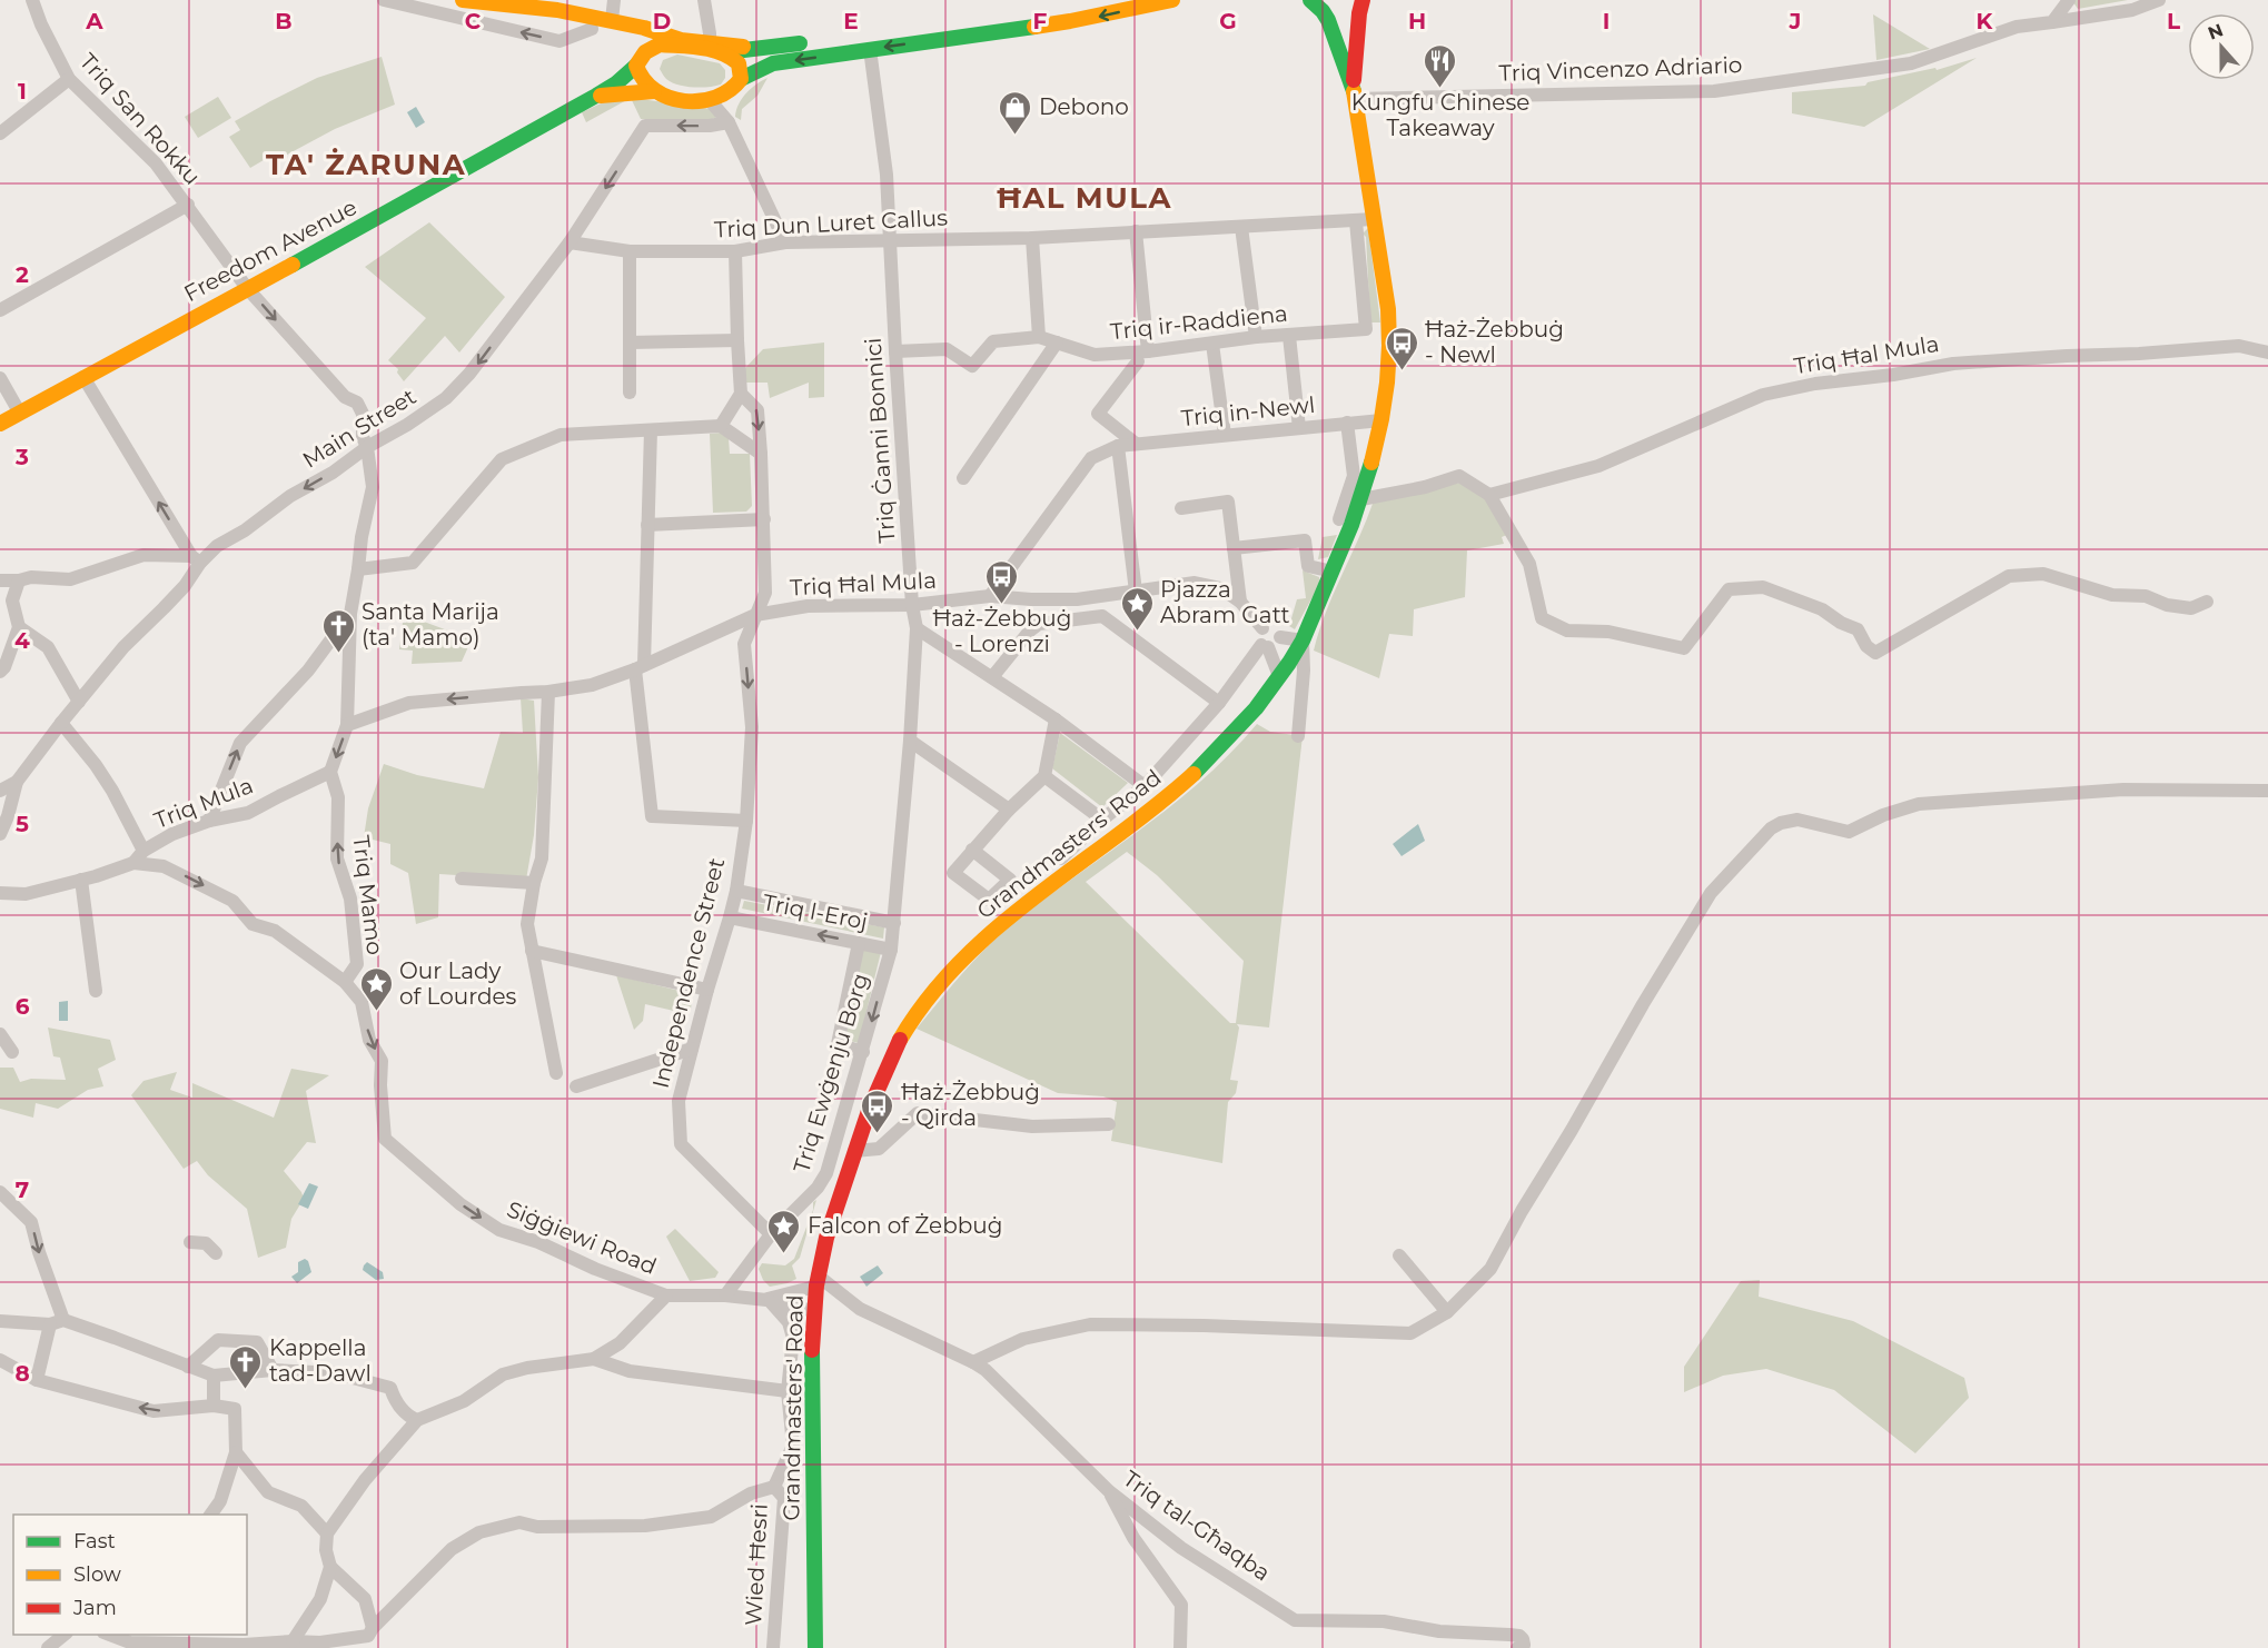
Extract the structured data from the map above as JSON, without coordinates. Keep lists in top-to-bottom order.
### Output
{
  "streets": {
    "main road": ["Freedom Avenue", "Grandmasters' Road"],
    "street": [
      "Triq Vincenzo Adriario",
      "Triq San Rokku",
      "Triq Dun Luret Callus",
      "Triq ir-Raddiena",
      "Triq Ħal Mula",
      "Triq in-Newl",
      "Main Street",
      "Triq Ġanni Bonnici",
      "Triq Mula",
      "Triq Mamo",
      "Triq l-Eroj",
      "Independence Street",
      "Triq Ewġenju Borg",
      "Siġġiewi Road",
      "Triq tal-Għaqba",
      "Wied Ħesri"
    ]
  },
  "crossings": [
    ["Triq Vincenzo Adriario", "Grandmasters' Road"],
    ["Triq San Rokku", "Freedom Avenue"],
    ["Triq San Rokku", "Main Street"],
    ["Triq Dun Luret Callus", "Triq ir-Raddiena"],
    ["Triq Dun Luret Callus", "Main Street"],
    ["Triq Dun Luret Callus", "Triq Ġanni Bonnici"],
    ["Triq Dun Luret Callus", "Grandmasters' Road"],
    ["Triq ir-Raddiena", "Triq Ġanni Bonnici"],
    ["Triq Ħal Mula", "Triq Ġanni Bonnici"],
    ["Triq Ħal Mula", "Independence Street"],
    ["Triq in-Newl", "Grandmasters' Road"],
    ["Triq Ġanni Bonnici", "Triq l-Eroj"],
    ["Triq Ġanni Bonnici", "Triq Ewġenju Borg"],
    ["Triq Mula", "Triq Mamo"],
    ["Triq Mula", "Siġġiewi Road"],
    ["Grandmasters' Road", "Siġġiewi Road"],
    ["Grandmasters' Road", "Triq tal-Għaqba"],
    ["Triq Mamo", "Siġġiewi Road"],
    ["Triq l-Eroj", "Independence Street"],
    ["Triq l-Eroj", "Triq Ewġenju Borg"],
    ["Independence Street", "Triq Ewġenju Borg"],
    ["Triq Ewġenju Borg", "Siġġiewi Road"],
    ["Siġġiewi Road", "Triq tal-Għaqba"]
  ],
  "one_way": ["Triq San Rokku", "Triq Mamo", "Siġġiewi Road"],
  "districts": ["TA' ŻARUNA", "ĦAL MULA"],
  "places": {
    "restaurant": ["Kungfu Chinese Takeaway"],
    "shop": ["Debono"],
    "bus stop": ["Ħaż-Żebbuġ - Newl", "Ħaż-Żebbuġ - Lorenzi", "Ħaż-Żebbuġ - Qirda"],
    "place": ["Pjazza Abram Gatt", "Our Lady of Lourdes", "Falcon of Żebbuġ"],
    "church": ["Santa Marija (ta' Mamo)", "Kappella tad-Dawl"]
  },
  "legend": ["Fast", "Slow", "Jam"],
  "north": "top",
  "grid": {
    "columns": [
      "A",
      "B",
      "C",
      "D",
      "E",
      "F",
      "G",
      "H",
      "I",
      "J",
      "K",
      "L"
    ],
    "rows": [
      "1",
      "2",
      "3",
      "4",
      "5",
      "6",
      "7",
      "8"
    ]
  }
}
